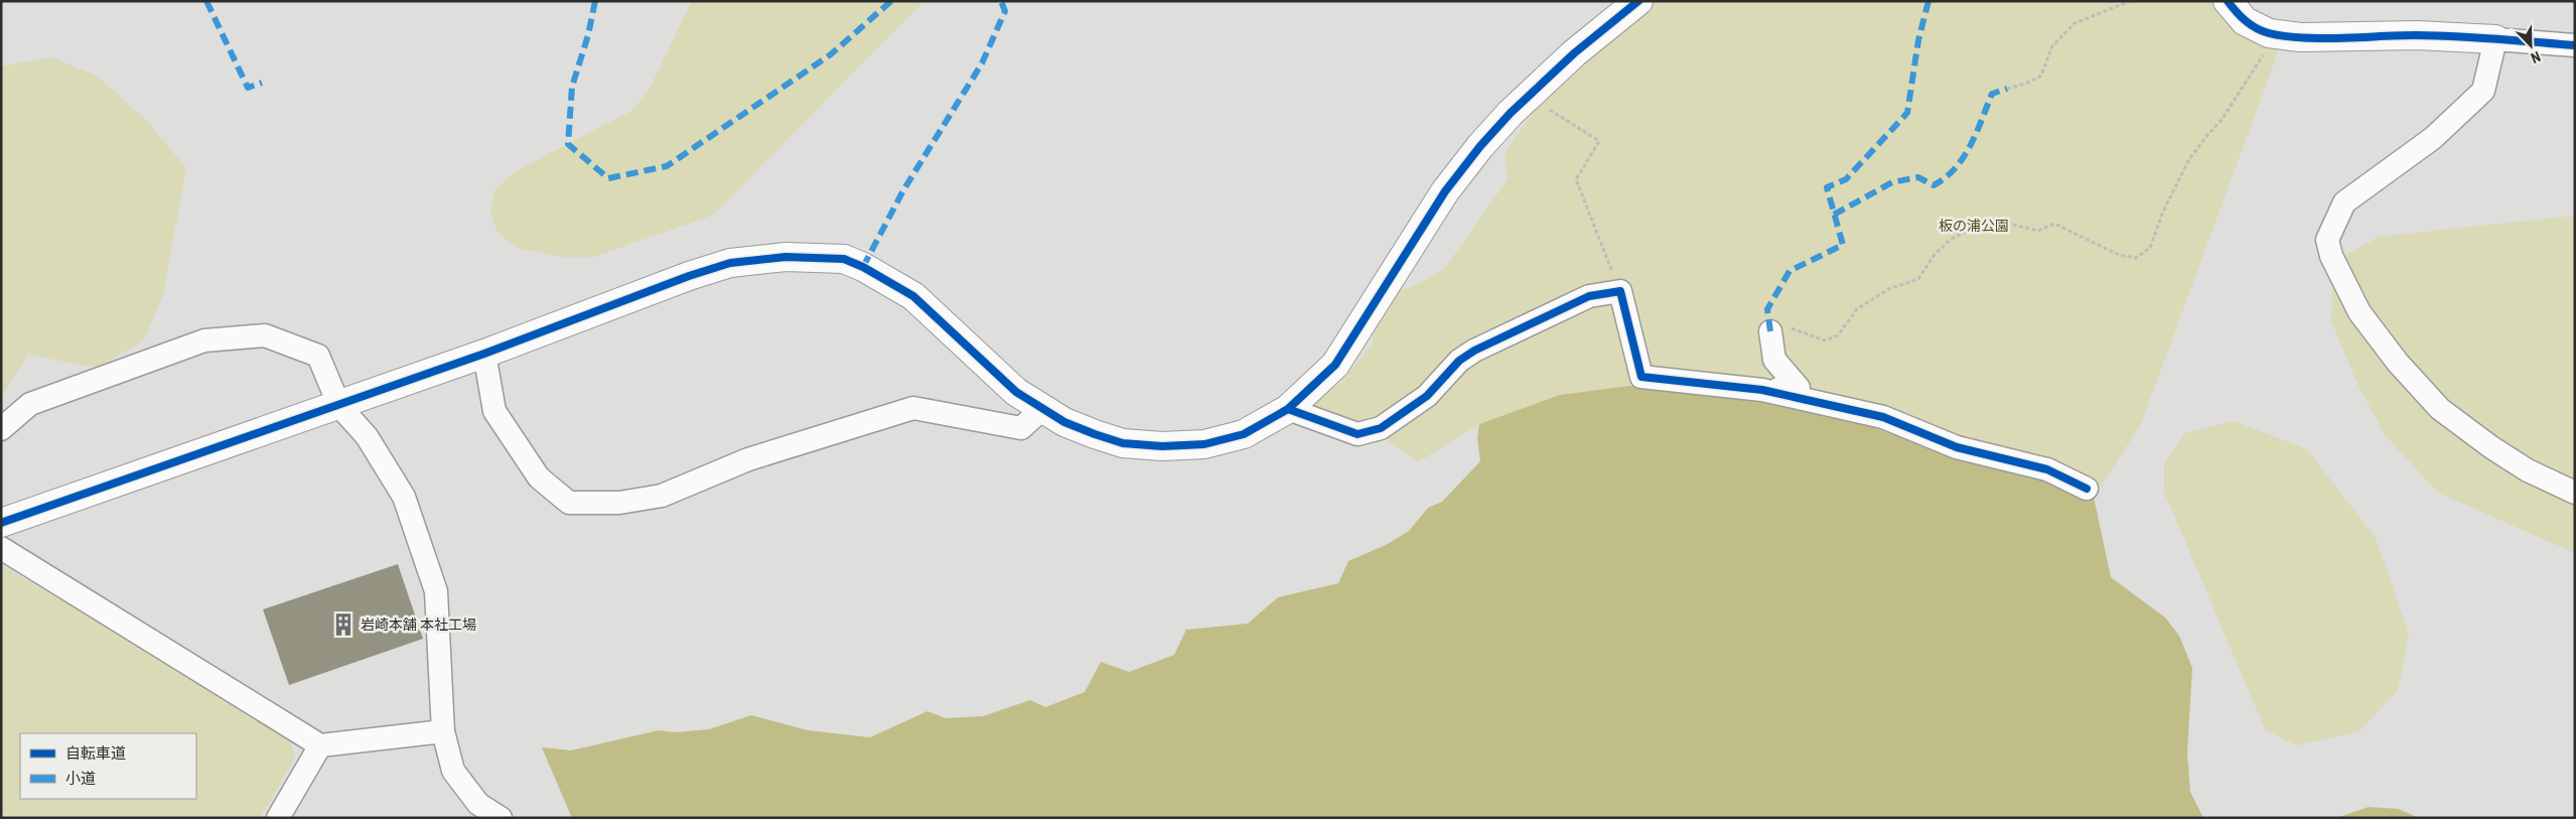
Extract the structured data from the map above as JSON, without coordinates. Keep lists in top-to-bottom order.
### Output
{
  "parks": ["板の浦公園"],
  "places": {
    "building": ["岩崎本舗 本社工場"]
  },
  "legend": ["自転車道", "小道"],
  "north": "bottom right"
}
